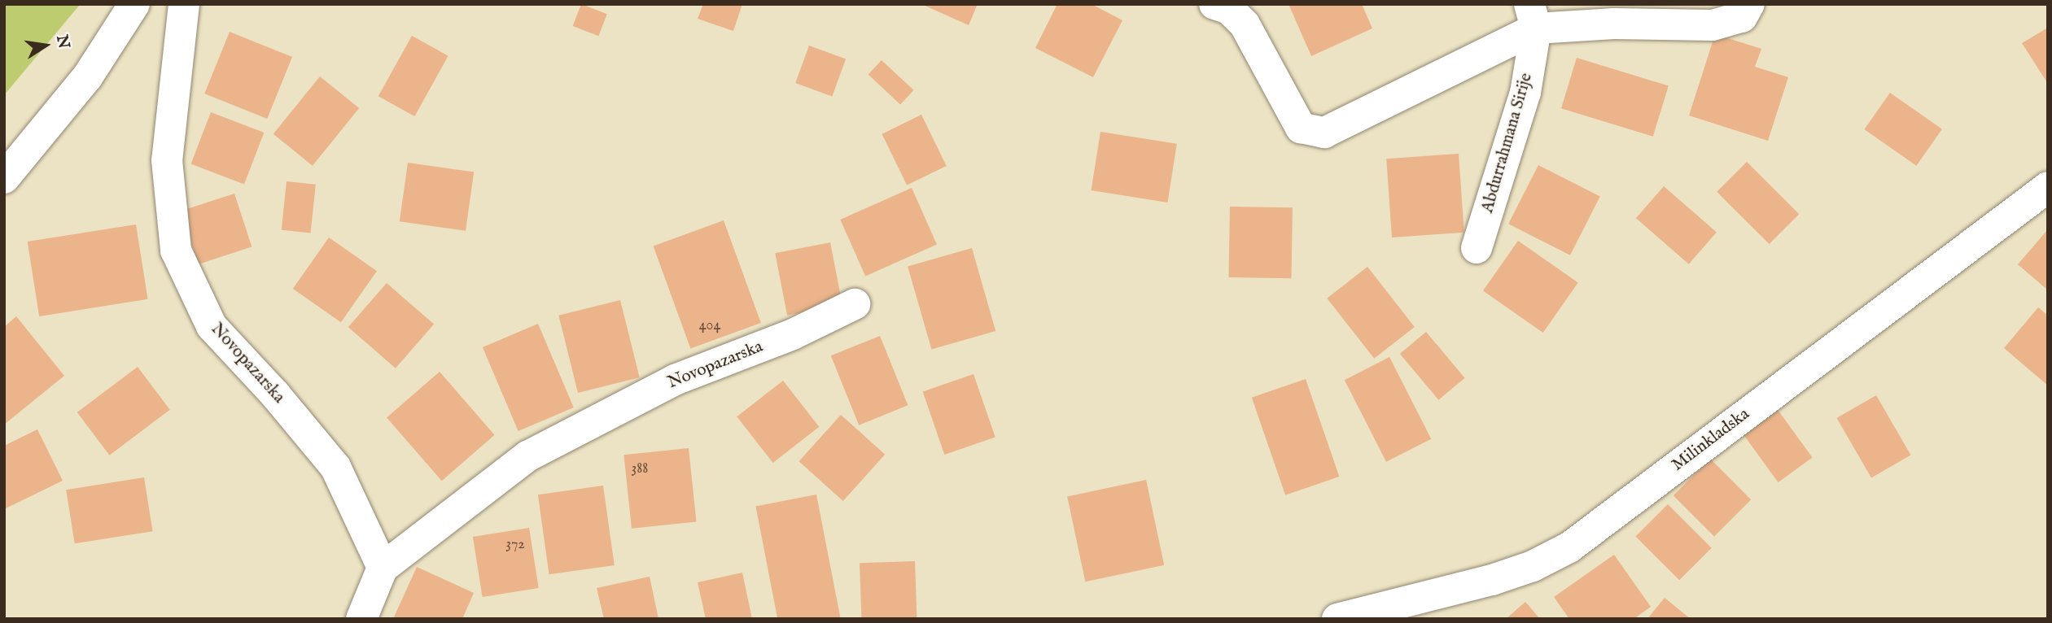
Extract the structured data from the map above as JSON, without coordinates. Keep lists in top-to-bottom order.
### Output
{
  "streets": {
    "street": ["Abdurrahmana Sirije", "Novopazarska", "Milinkladska"]
  },
  "house_numbers": ["404", "388", "372"],
  "north": "right"
}
